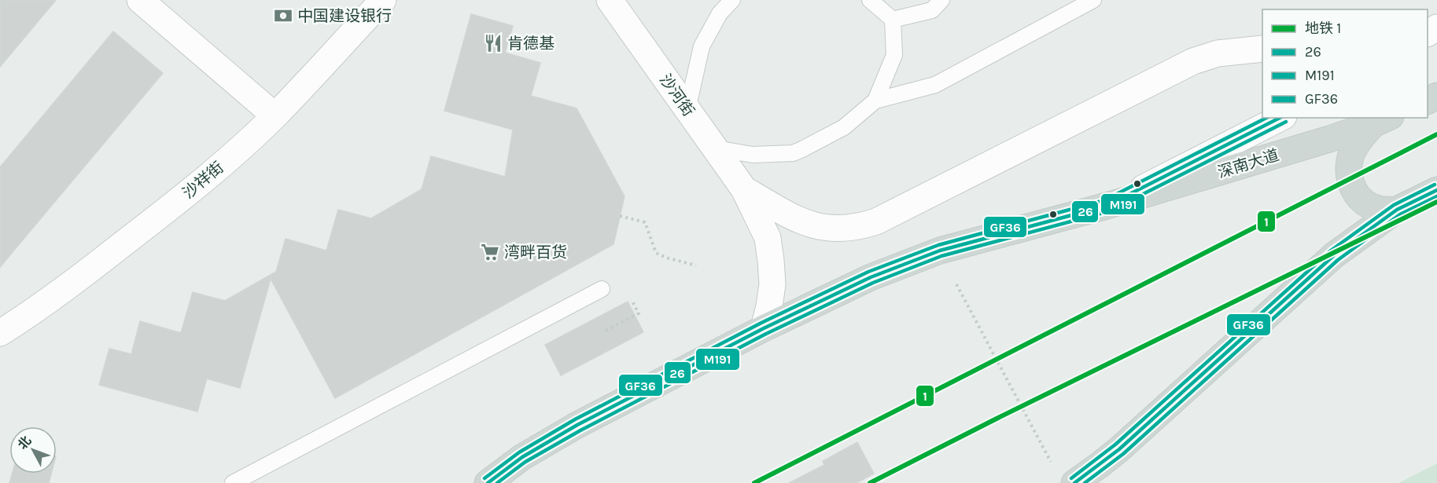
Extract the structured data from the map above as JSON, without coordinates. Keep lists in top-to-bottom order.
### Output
{
  "streets": {
    "main road": ["深南大道"],
    "street": ["沙河街", "沙祥街"]
  },
  "crossings": [
    ["沙河街", "深南大道"]
  ],
  "places": {
    "bank": ["中国建设银行"],
    "restaurant": ["肯德基"],
    "supermarket": ["湾畔百货"]
  },
  "lines": [
    "transit line 26",
    "transit line GF36",
    "transit line M191",
    "metro line 1"
  ],
  "legend": [
    "地铁 1",
    "26",
    "M191",
    "GF36"
  ],
  "north": "top left"
}
